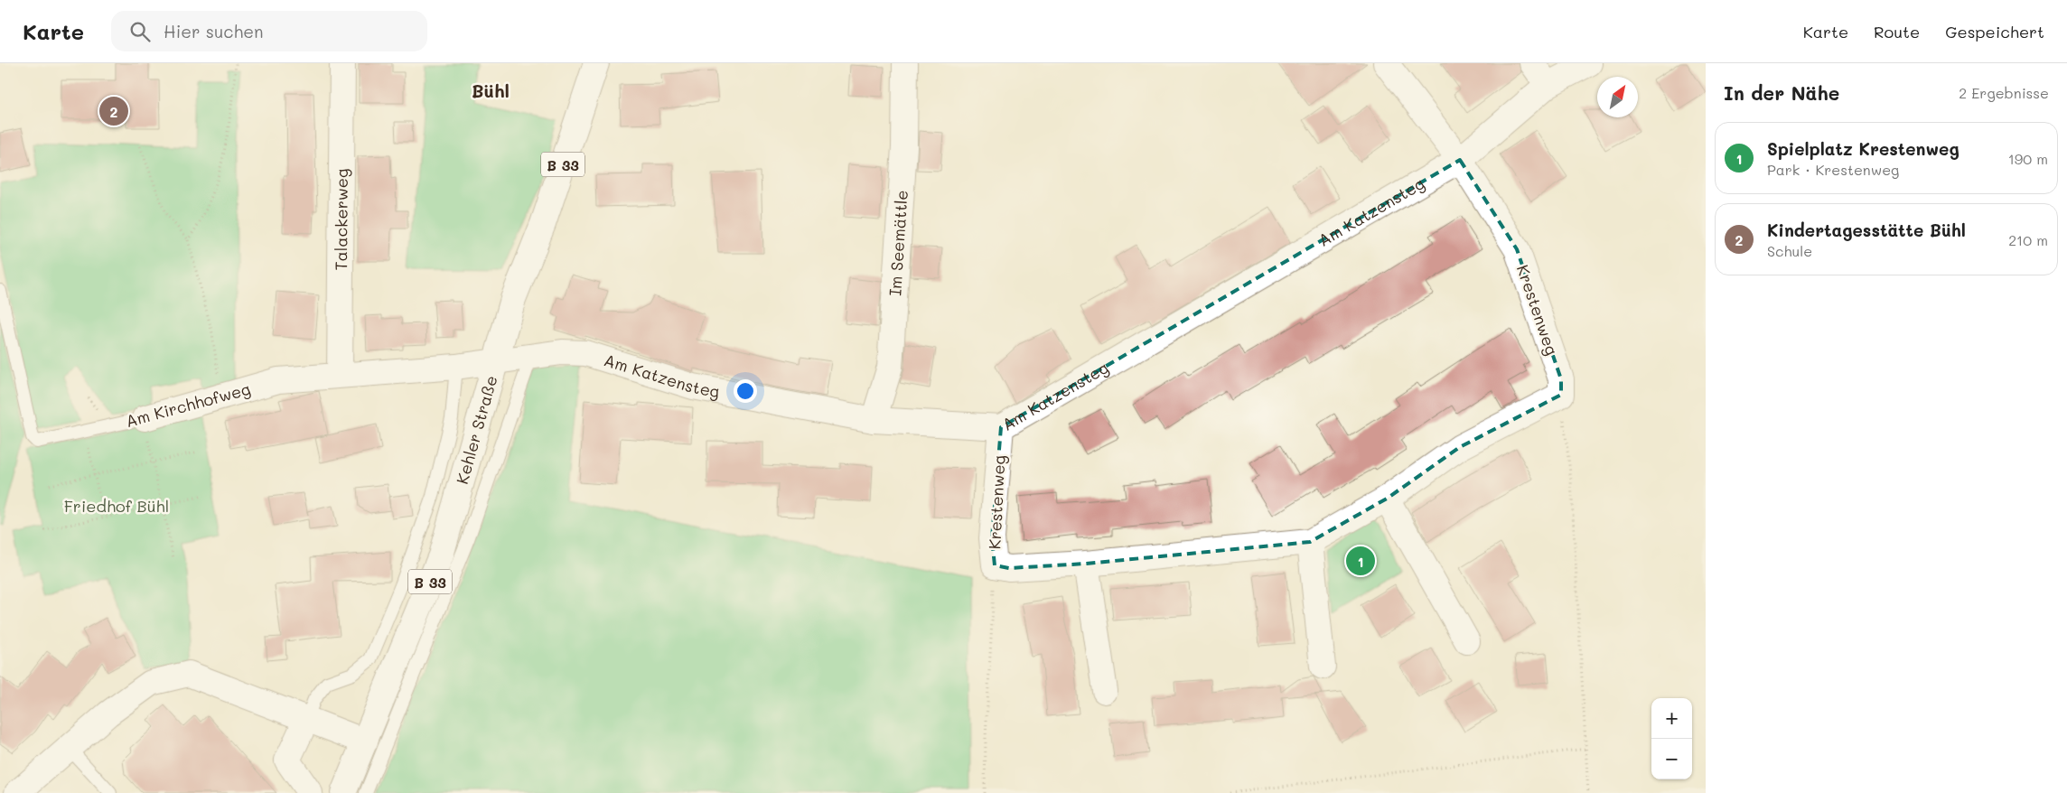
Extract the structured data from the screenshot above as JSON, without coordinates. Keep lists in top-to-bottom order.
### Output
{
  "streets": {
    "street": [
      "B 33",
      "Am Katzensteg",
      "Talackerweg",
      "Im Seemättle",
      "Krestenweg",
      "Am Kirchhofweg",
      "Kehler Straße"
    ]
  },
  "crossings": [
    ["Am Katzensteg", "Im Seemättle"],
    ["Am Katzensteg", "Krestenweg"],
    ["Am Katzensteg", "Am Kirchhofweg"],
    ["Am Katzensteg", "Kehler Straße"],
    ["Talackerweg", "Am Kirchhofweg"],
    ["Am Kirchhofweg", "Kehler Straße"]
  ],
  "districts": ["Bühl"],
  "parks": ["Friedhof Bühl"],
  "north": "top right",
  "page": {
    "header": "Karte",
    "search": "Hier suchen",
    "nav": ["Karte", "Route", "Gespeichert"],
    "heading": ["In der Nähe", "2 Ergebnisse"],
    "pins": ["2", "1"],
    "list": [
      {
        "mark": "1",
        "name": "Spielplatz Krestenweg",
        "note": "Park · Krestenweg",
        "value": "190 m"
      },
      {
        "mark": "2",
        "name": "Kindertagesstätte Bühl",
        "note": "Schule",
        "value": "210 m"
      }
    ],
    "map_buttons": ["+", "−"]
  }
}
